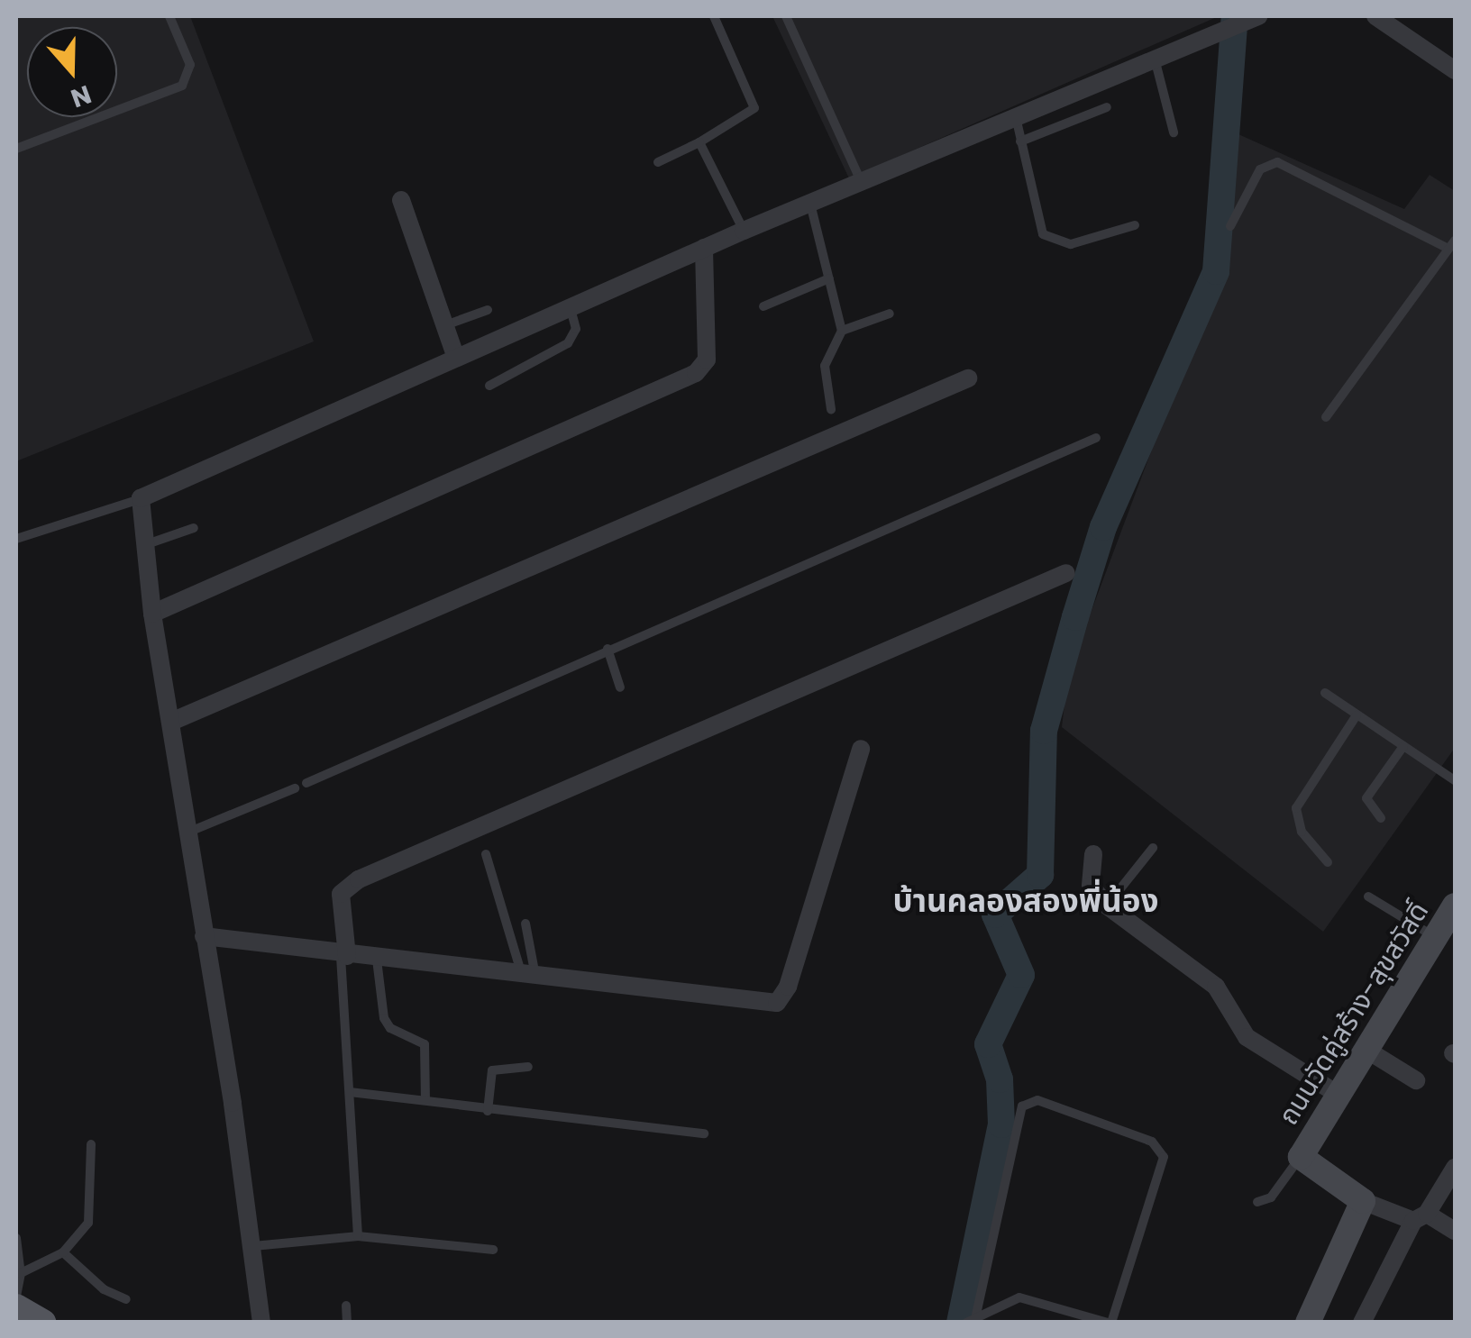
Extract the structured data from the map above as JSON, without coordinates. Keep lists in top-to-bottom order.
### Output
{
  "streets": {
    "street": ["ถนนวัดคู่สร้าง-สุขสวัสดิ์"]
  },
  "districts": ["บ้านคลองสองพี่น้อง"],
  "north": "bottom"
}
